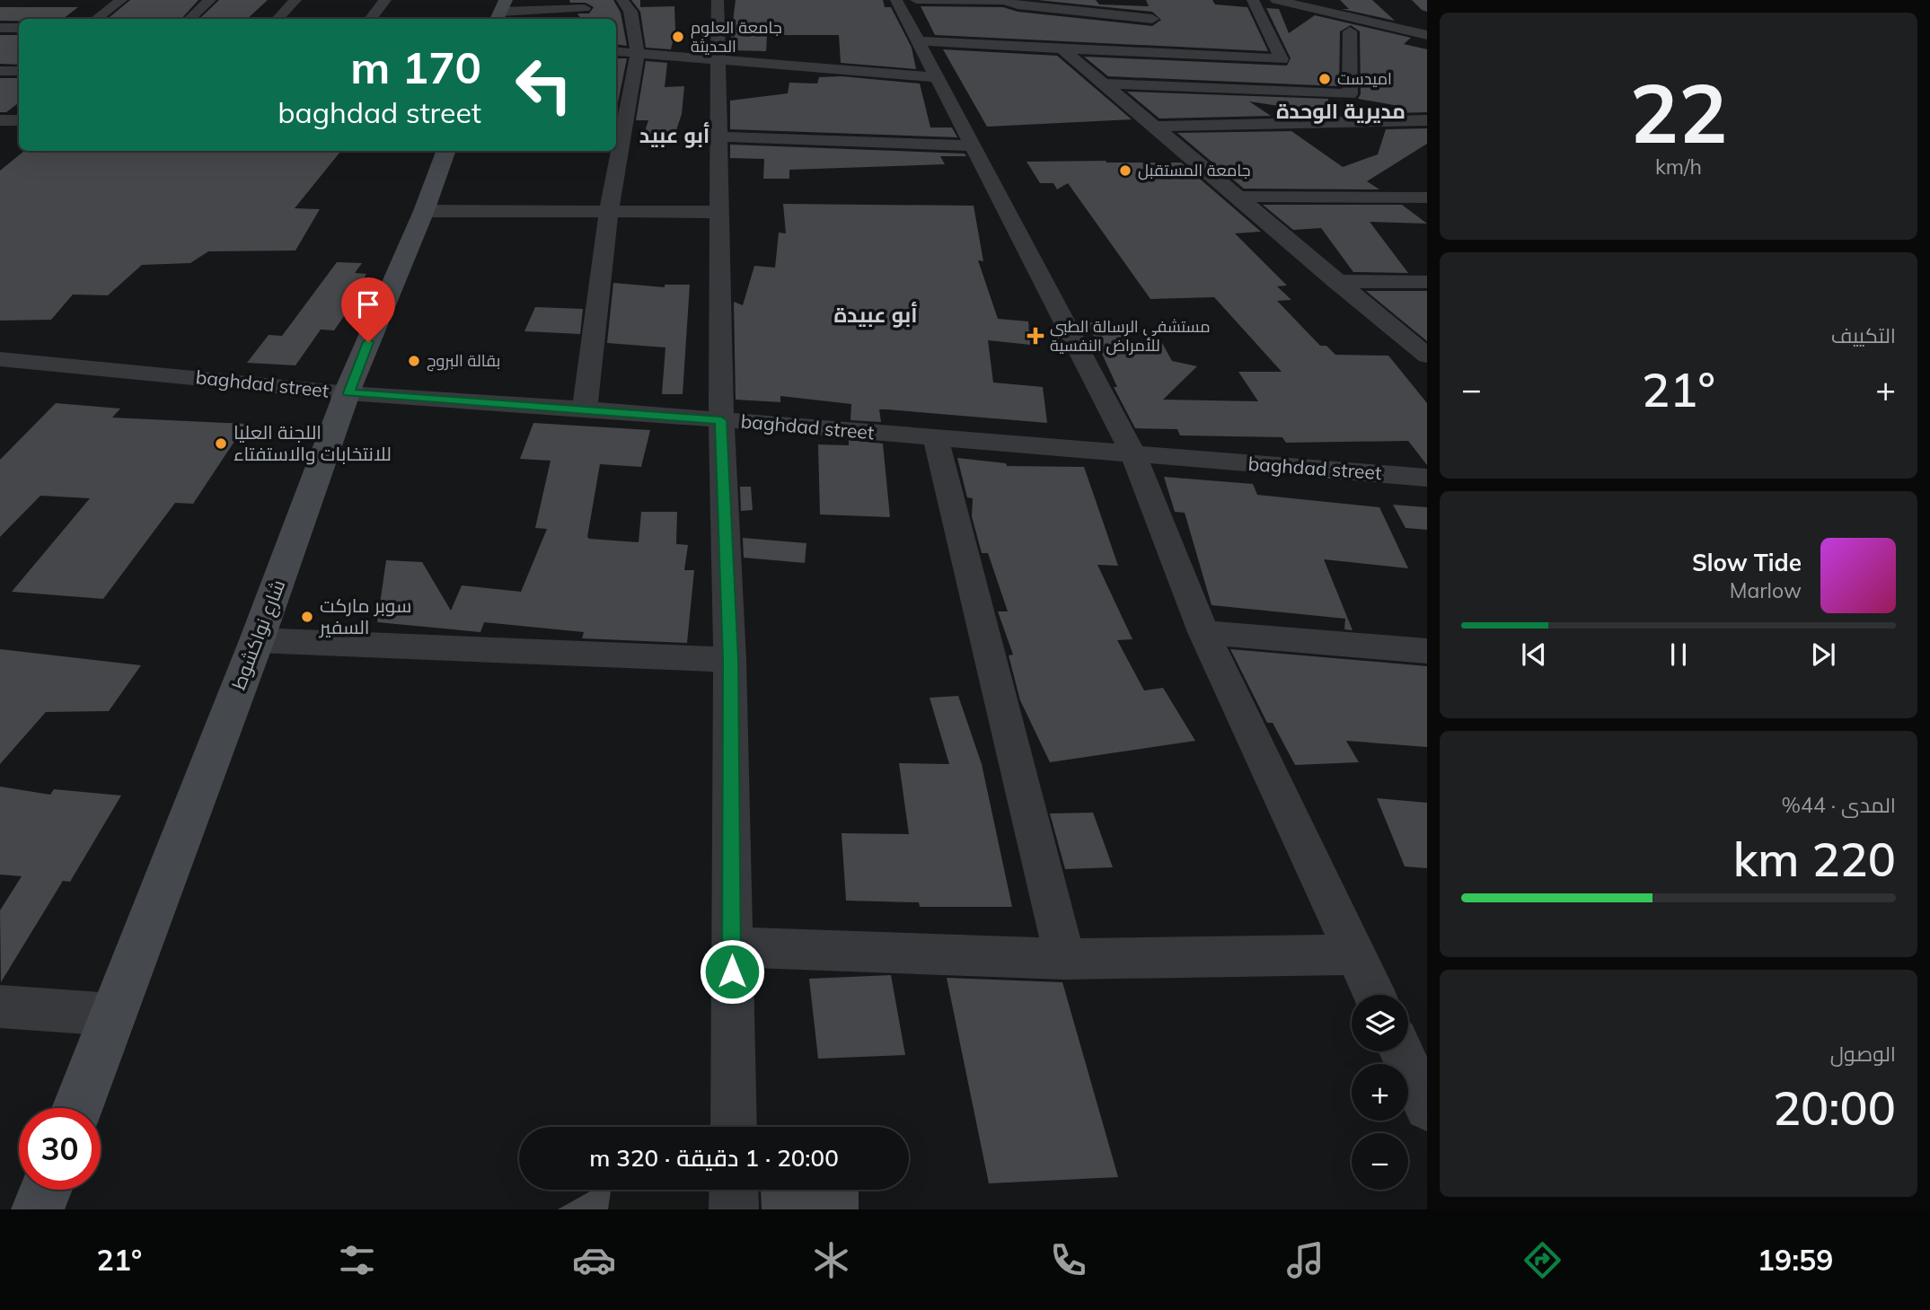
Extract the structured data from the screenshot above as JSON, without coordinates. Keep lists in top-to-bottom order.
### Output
{
  "streets": {
    "street": ["baghdad street", "شارع نواكشوط"]
  },
  "crossings": [
    ["baghdad street", "شارع نواكشوط"]
  ],
  "districts": ["مديرية الوحدة", "أبو عبيد", "أبو عبيدة"],
  "places": {
    "other": [
      "جامعة العلوم الحديثة",
      "اميدست",
      "جامعة المستقبل",
      "بقالة البروج",
      "اللجنة العليا للانتخابات والاستفتاء",
      "سوبر ماركت السفير"
    ],
    "health": ["مستشفى الرسالة الطبي للأمراض النفسية"]
  },
  "page": {
    "tile": [
      ["22", "km/h"],
      "التكييف",
      ["المدى · 44%", "220 km"],
      ["الوصول", "20:00"]
    ],
    "turn": ["170 m", "baghdad street"],
    "heat": ["−", "21°", "+"],
    "song": ["Slow Tide", "Marlow"],
    "map_buttons": ["+", "−"],
    "limit": "30",
    "trip": "20:00 · 1 دقيقة · 320 m",
    "tabs": ["19:59", "21°"]
  }
}
